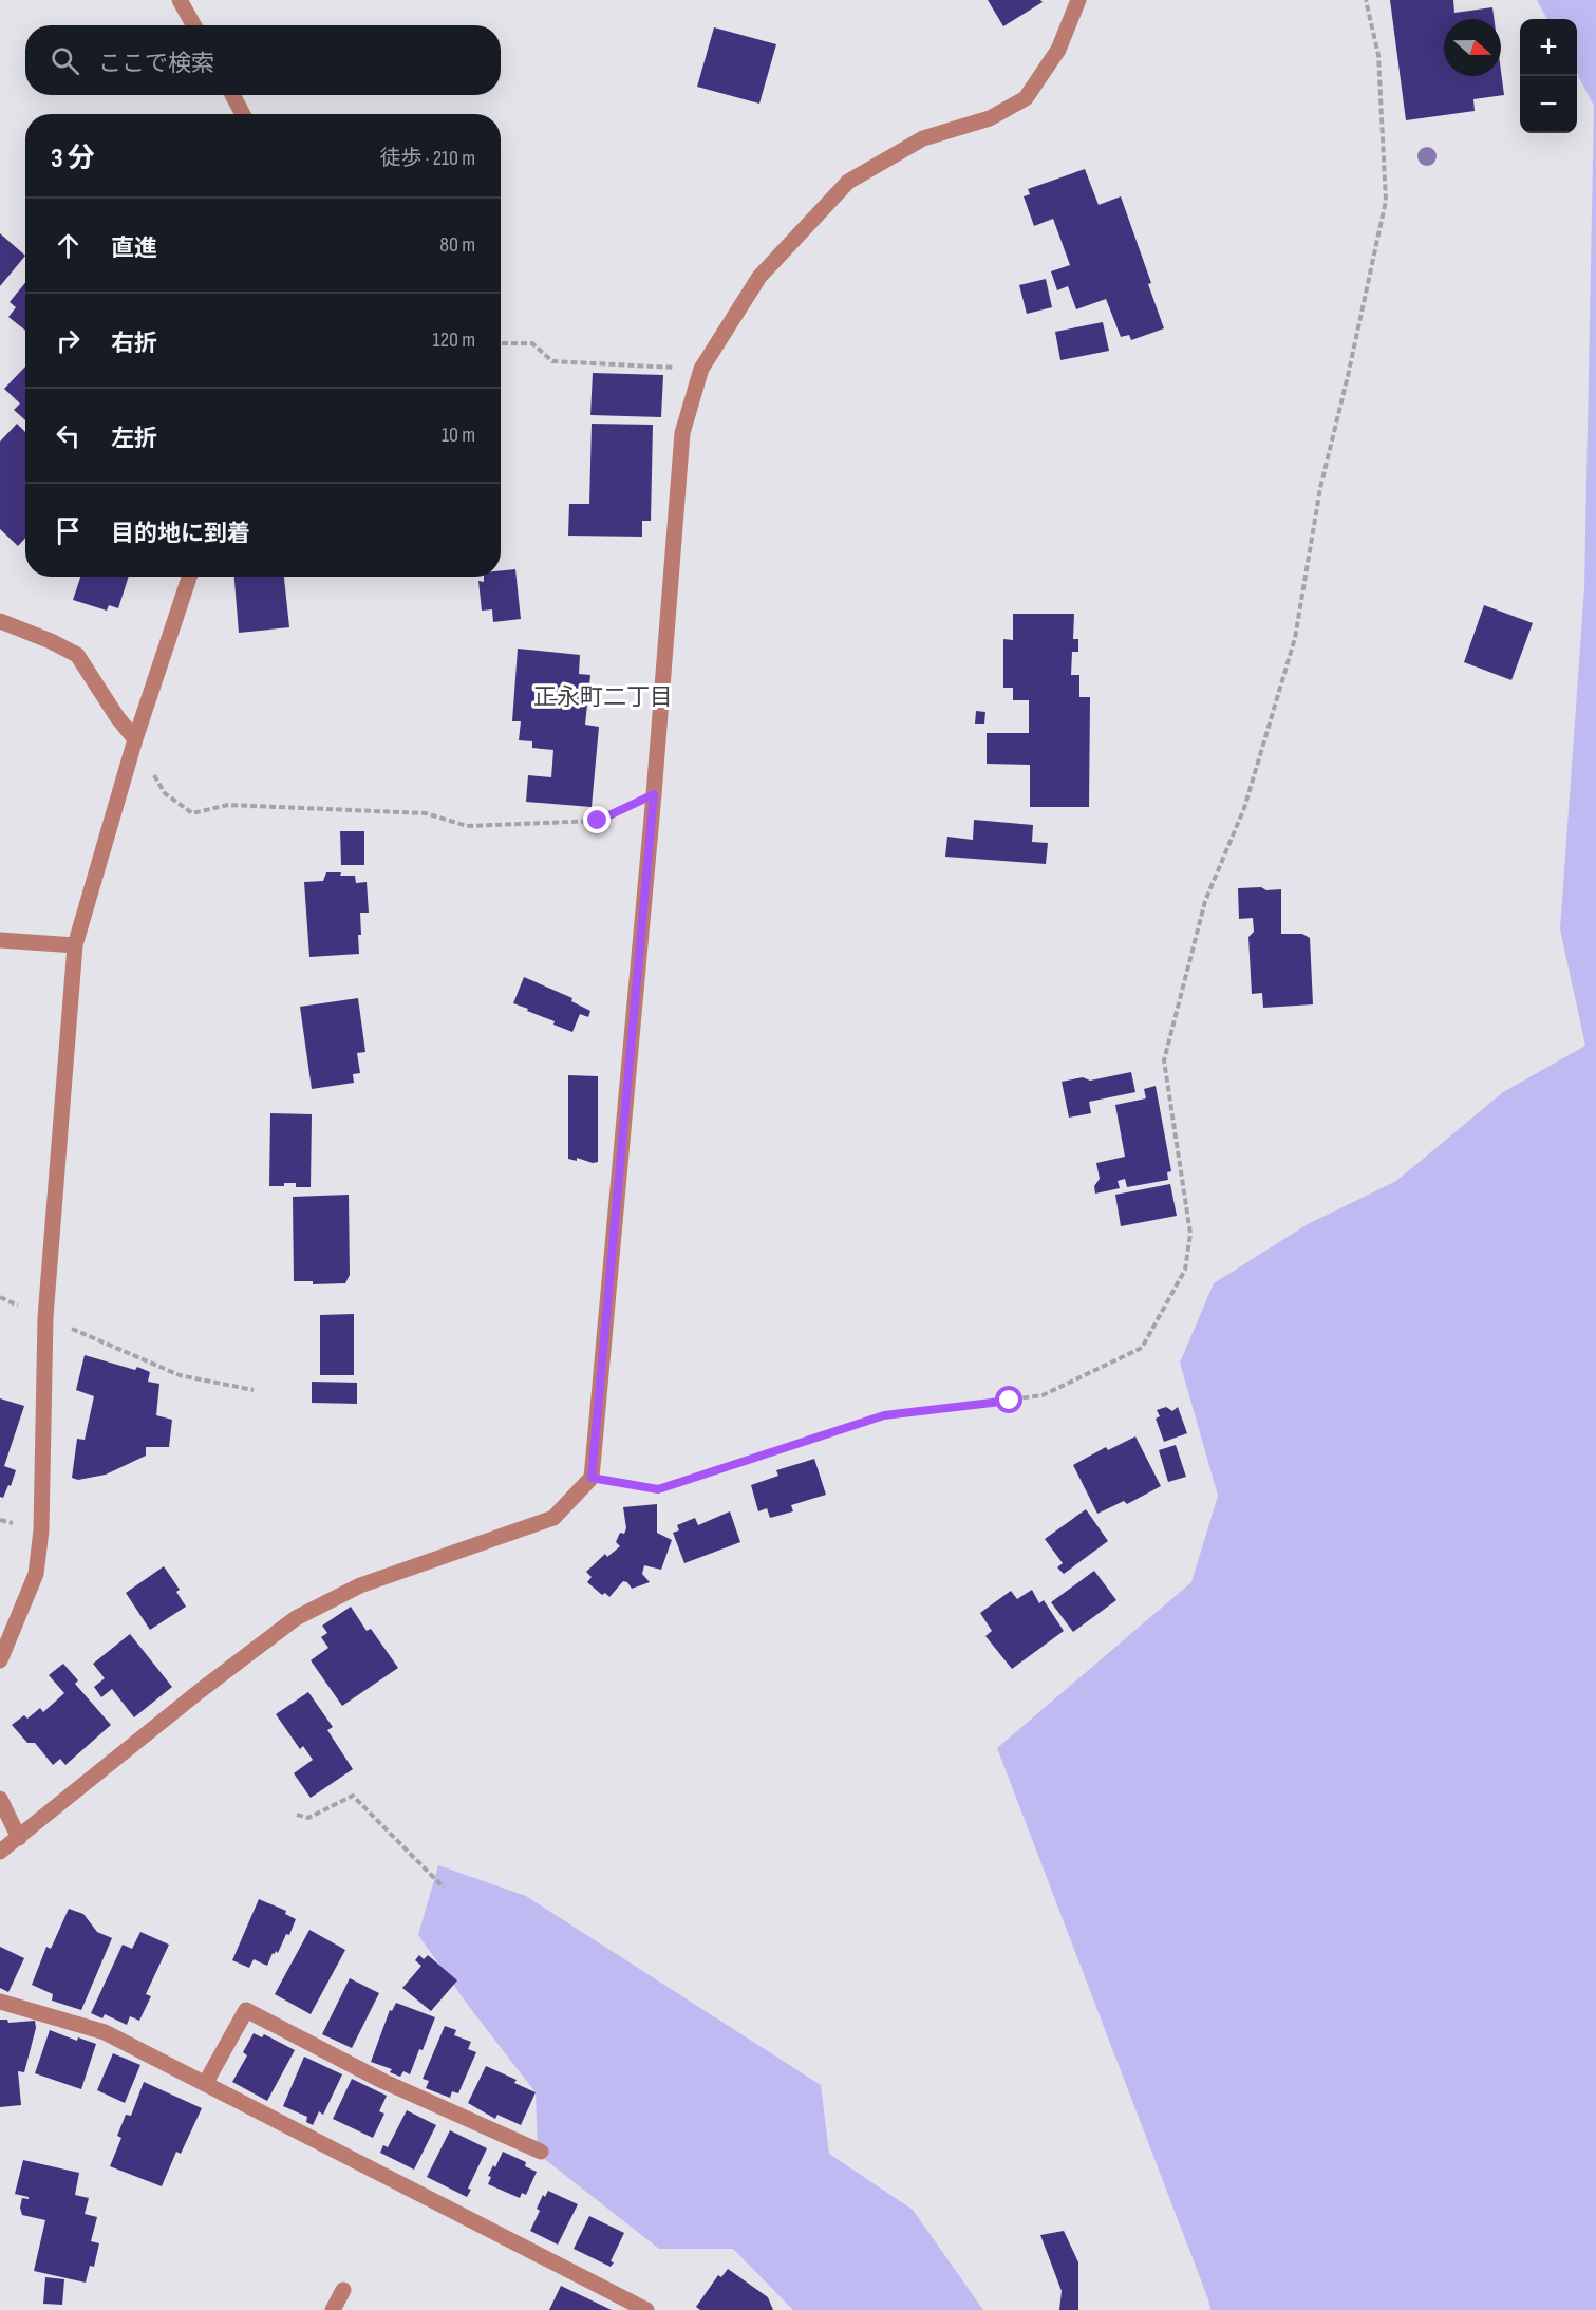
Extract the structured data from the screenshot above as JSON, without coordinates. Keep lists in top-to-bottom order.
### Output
{
  "districts": ["正永町二丁目"],
  "north": "right",
  "page": {
    "map_buttons": ["+", "−"],
    "search": "ここで検索",
    "heading": ["3 分", "徒歩 · 210 m"],
    "list": [
      ["直進", "80 m"],
      ["右折", "120 m"],
      ["左折", "10 m"],
      "目的地に到着"
    ]
  }
}
